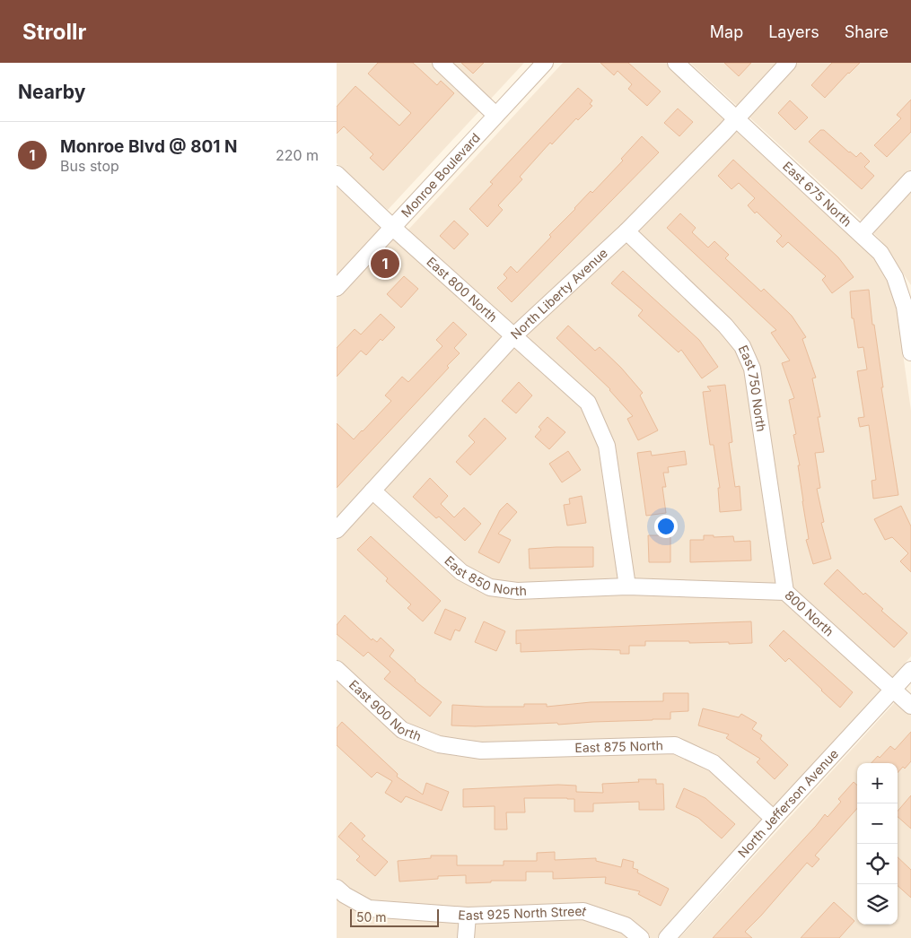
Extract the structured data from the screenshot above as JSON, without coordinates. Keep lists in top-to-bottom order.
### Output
{
  "streets": {
    "street": [
      "Monroe Boulevard",
      "East 675 North",
      "East 800 North",
      "North Liberty Avenue",
      "East 750 North",
      "East 850 North",
      "800 North",
      "East 900 North",
      "East 875 North",
      "North Jefferson Avenue",
      "East 925 North Street"
    ]
  },
  "crossings": [
    ["Monroe Boulevard", "East 800 North"],
    ["East 675 North", "North Liberty Avenue"],
    ["East 800 North", "North Liberty Avenue"],
    ["East 800 North", "East 850 North"],
    ["East 800 North", "800 North"],
    ["North Liberty Avenue", "East 750 North"],
    ["North Liberty Avenue", "East 850 North"],
    ["East 750 North", "800 North"],
    ["East 850 North", "800 North"],
    ["800 North", "North Jefferson Avenue"],
    ["East 900 North", "East 875 North"],
    ["East 875 North", "North Jefferson Avenue"]
  ],
  "scale_bar": "50 m",
  "page": {
    "header": "Strollr",
    "nav": ["Map", "Layers", "Share"],
    "heading": "Nearby",
    "list": [
      {
        "mark": "1",
        "name": "Monroe Blvd @ 801 N",
        "note": "Bus stop",
        "value": "220 m"
      }
    ],
    "pins": "1",
    "map_buttons": ["+", "−"],
    "scale": "50 m"
  }
}
